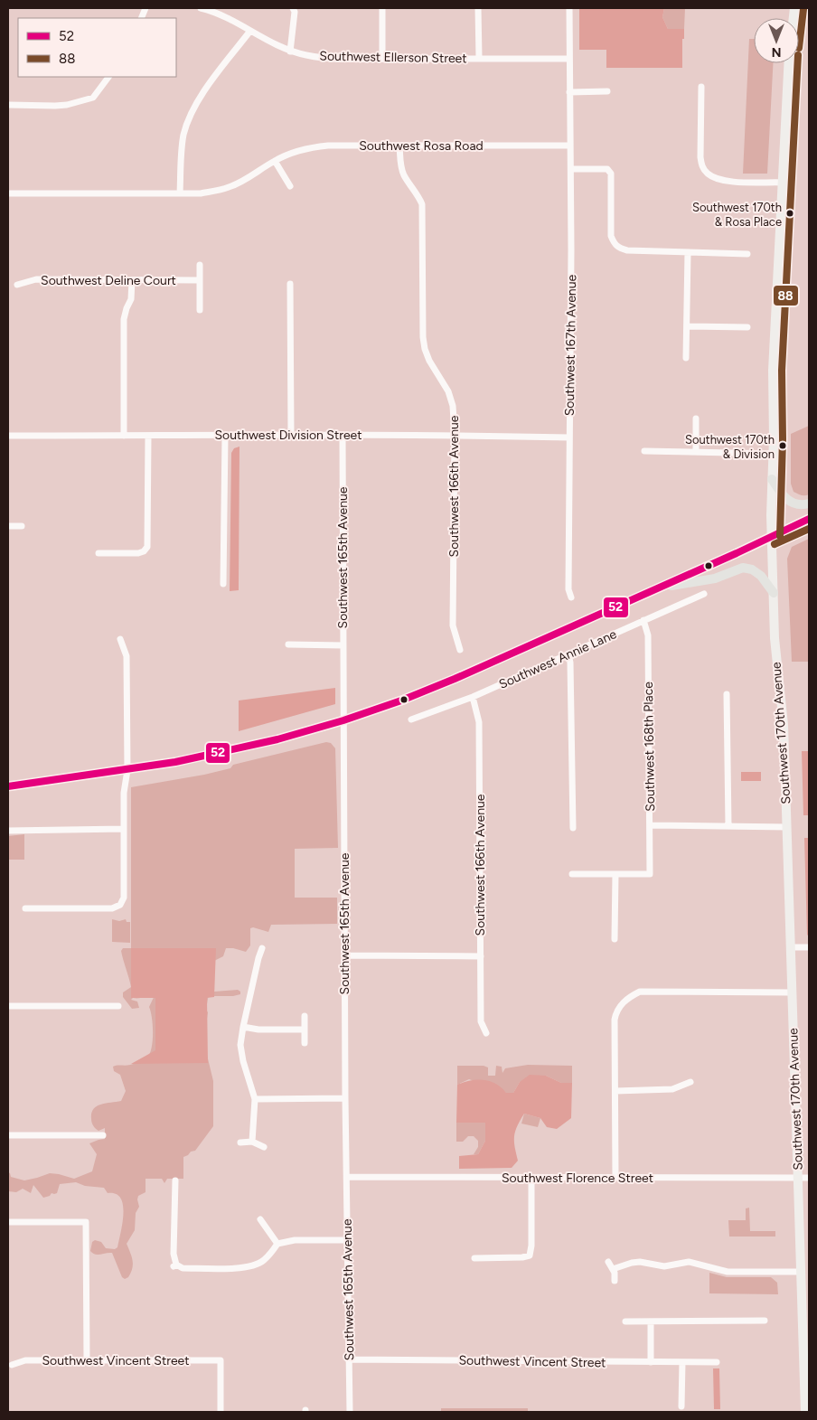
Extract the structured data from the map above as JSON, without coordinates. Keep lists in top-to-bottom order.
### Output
{
  "streets": {
    "main road": ["Southwest 170th Avenue"],
    "street": [
      "Southwest Ellerson Street",
      "Southwest Rosa Road",
      "Southwest Deline Court",
      "Southwest 167th Avenue",
      "Southwest Division Street",
      "Southwest 166th Avenue",
      "Southwest 165th Avenue",
      "Southwest Annie Lane",
      "Southwest 168th Place",
      "Southwest Florence Street",
      "Southwest Vincent Street"
    ]
  },
  "crossings": [
    ["Southwest Ellerson Street", "Southwest 167th Avenue"],
    ["Southwest Rosa Road", "Southwest 167th Avenue"],
    ["Southwest Rosa Road", "Southwest 166th Avenue"],
    ["Southwest 167th Avenue", "Southwest Division Street"],
    ["Southwest Division Street", "Southwest 166th Avenue"],
    ["Southwest Division Street", "Southwest 165th Avenue"],
    ["Southwest 166th Avenue", "Southwest Annie Lane"],
    ["Southwest 165th Avenue", "Southwest Florence Street"],
    ["Southwest 165th Avenue", "Southwest Vincent Street"],
    ["Southwest Annie Lane", "Southwest 168th Place"],
    ["Southwest 170th Avenue", "Southwest Florence Street"]
  ],
  "places": ["Southwest 170th & Rosa Place", "Southwest 170th & Division"],
  "lines": ["transit line 88", "transit line 52"],
  "legend": ["52", "88"],
  "north": "bottom"
}
